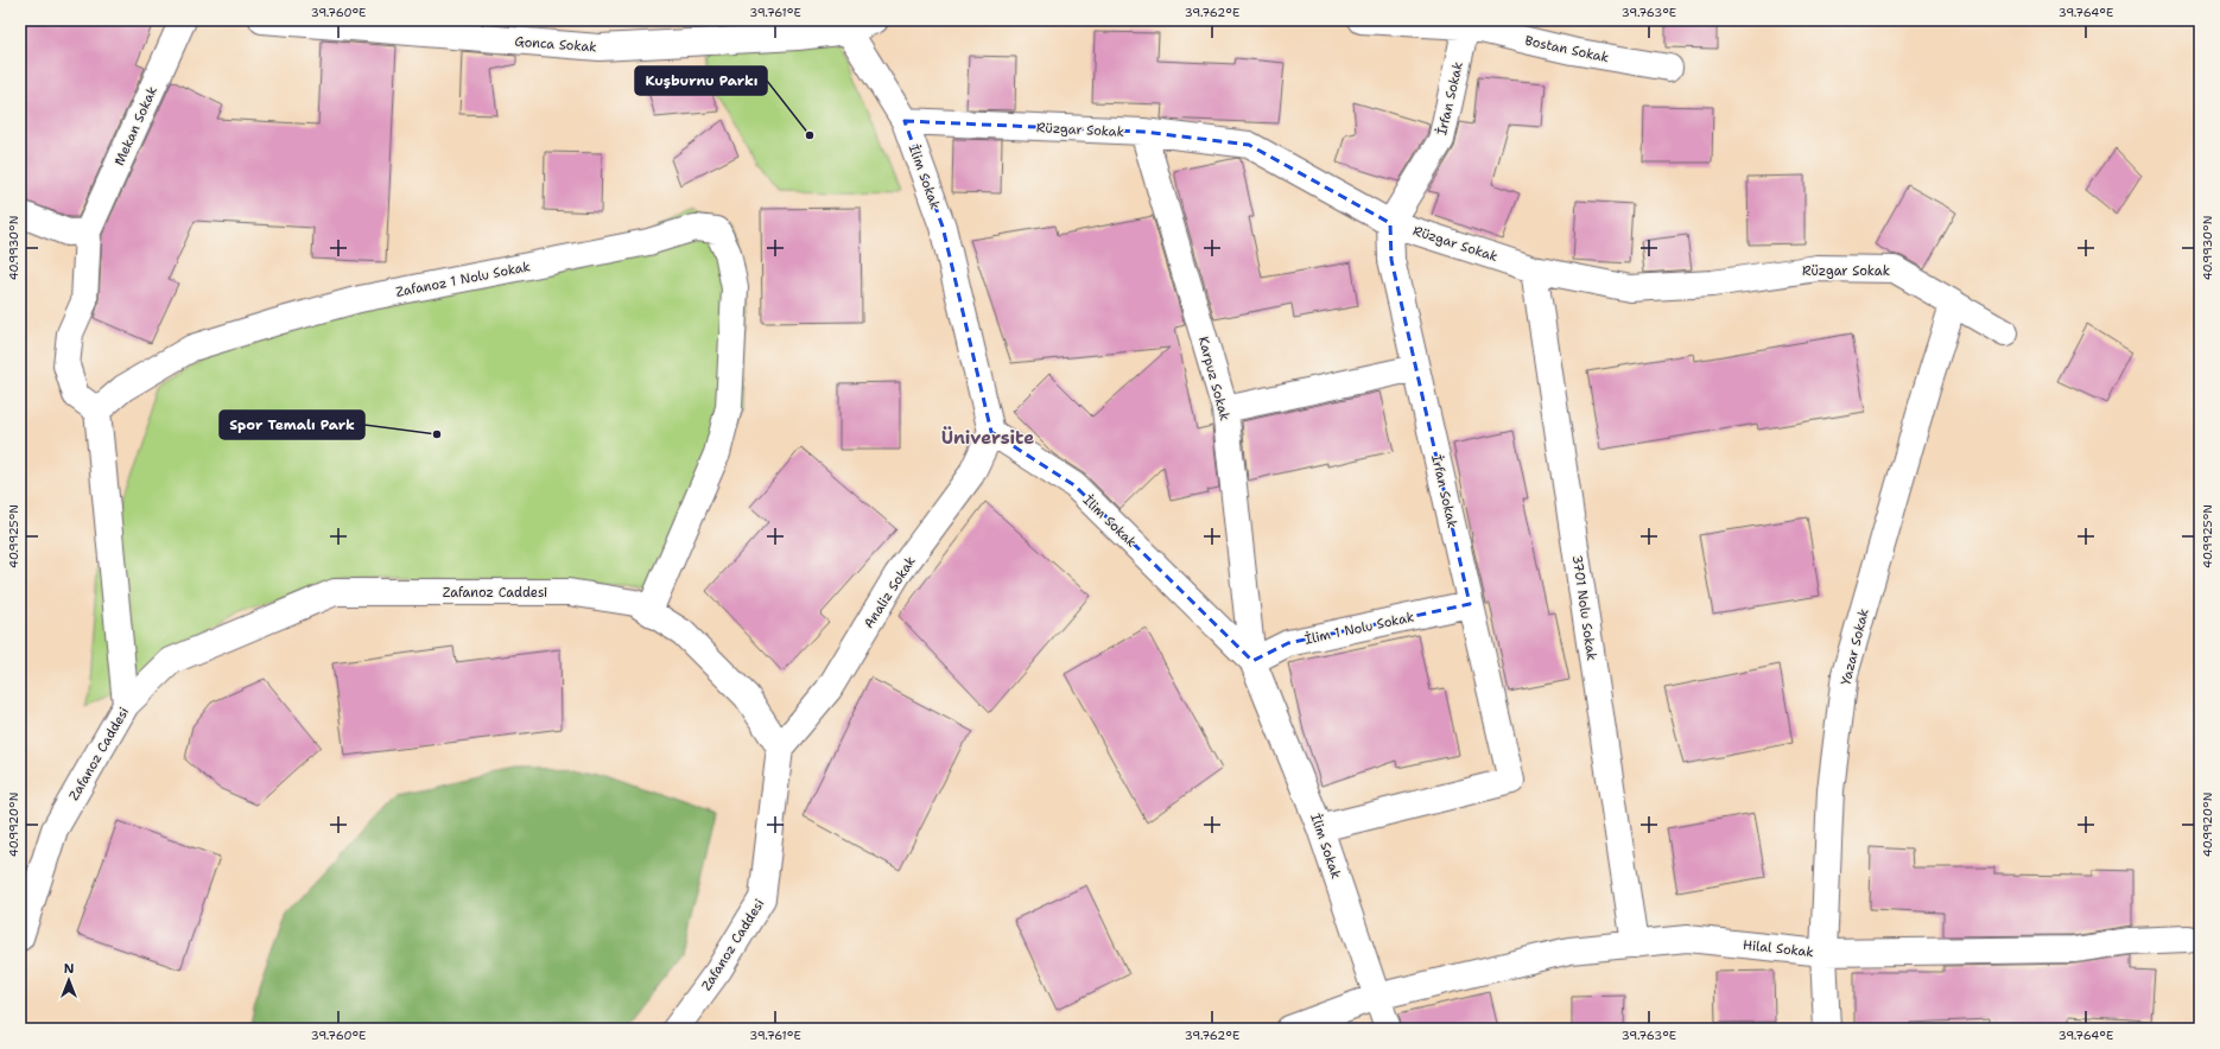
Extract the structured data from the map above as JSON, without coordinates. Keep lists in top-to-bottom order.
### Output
{
  "streets": {
    "street": [
      "Gonca Sokak",
      "Bostan Sokak",
      "İrfan Sokak",
      "Mekan Sokak",
      "Rüzgar Sokak",
      "İlim Sokak",
      "Zafanoz 1 Nolu Sokak",
      "Karpuz Sokak",
      "Zafanoz Caddesi",
      "Analiz Sokak",
      "3701 Nolu Sokak",
      "İlim 1 Nolu Sokak",
      "Yazar Sokak",
      "Hilal Sokak"
    ]
  },
  "crossings": [
    ["Gonca Sokak", "İlim Sokak"],
    ["Bostan Sokak", "İrfan Sokak"],
    ["İrfan Sokak", "Rüzgar Sokak"],
    ["İrfan Sokak", "İlim Sokak"],
    ["İrfan Sokak", "İlim 1 Nolu Sokak"],
    ["Rüzgar Sokak", "İlim Sokak"],
    ["Rüzgar Sokak", "Karpuz Sokak"],
    ["Rüzgar Sokak", "3701 Nolu Sokak"],
    ["Rüzgar Sokak", "Yazar Sokak"],
    ["İlim Sokak", "Karpuz Sokak"],
    ["İlim Sokak", "Analiz Sokak"],
    ["İlim Sokak", "İlim 1 Nolu Sokak"],
    ["İlim Sokak", "Hilal Sokak"],
    ["Zafanoz 1 Nolu Sokak", "Zafanoz Caddesi"],
    ["Karpuz Sokak", "İlim 1 Nolu Sokak"],
    ["Zafanoz Caddesi", "Analiz Sokak"],
    ["3701 Nolu Sokak", "Hilal Sokak"],
    ["Yazar Sokak", "Hilal Sokak"]
  ],
  "districts": ["Üniversite"],
  "places": ["Kuşburnu Parkı", "Spor Temalı Park"],
  "north": "top",
  "coordinates": [
    "39.760°E",
    "39.761°E",
    "39.762°E",
    "39.763°E",
    "39.764°E",
    "40.9930°N",
    "40.9925°N",
    "40.9920°N"
  ]
}
